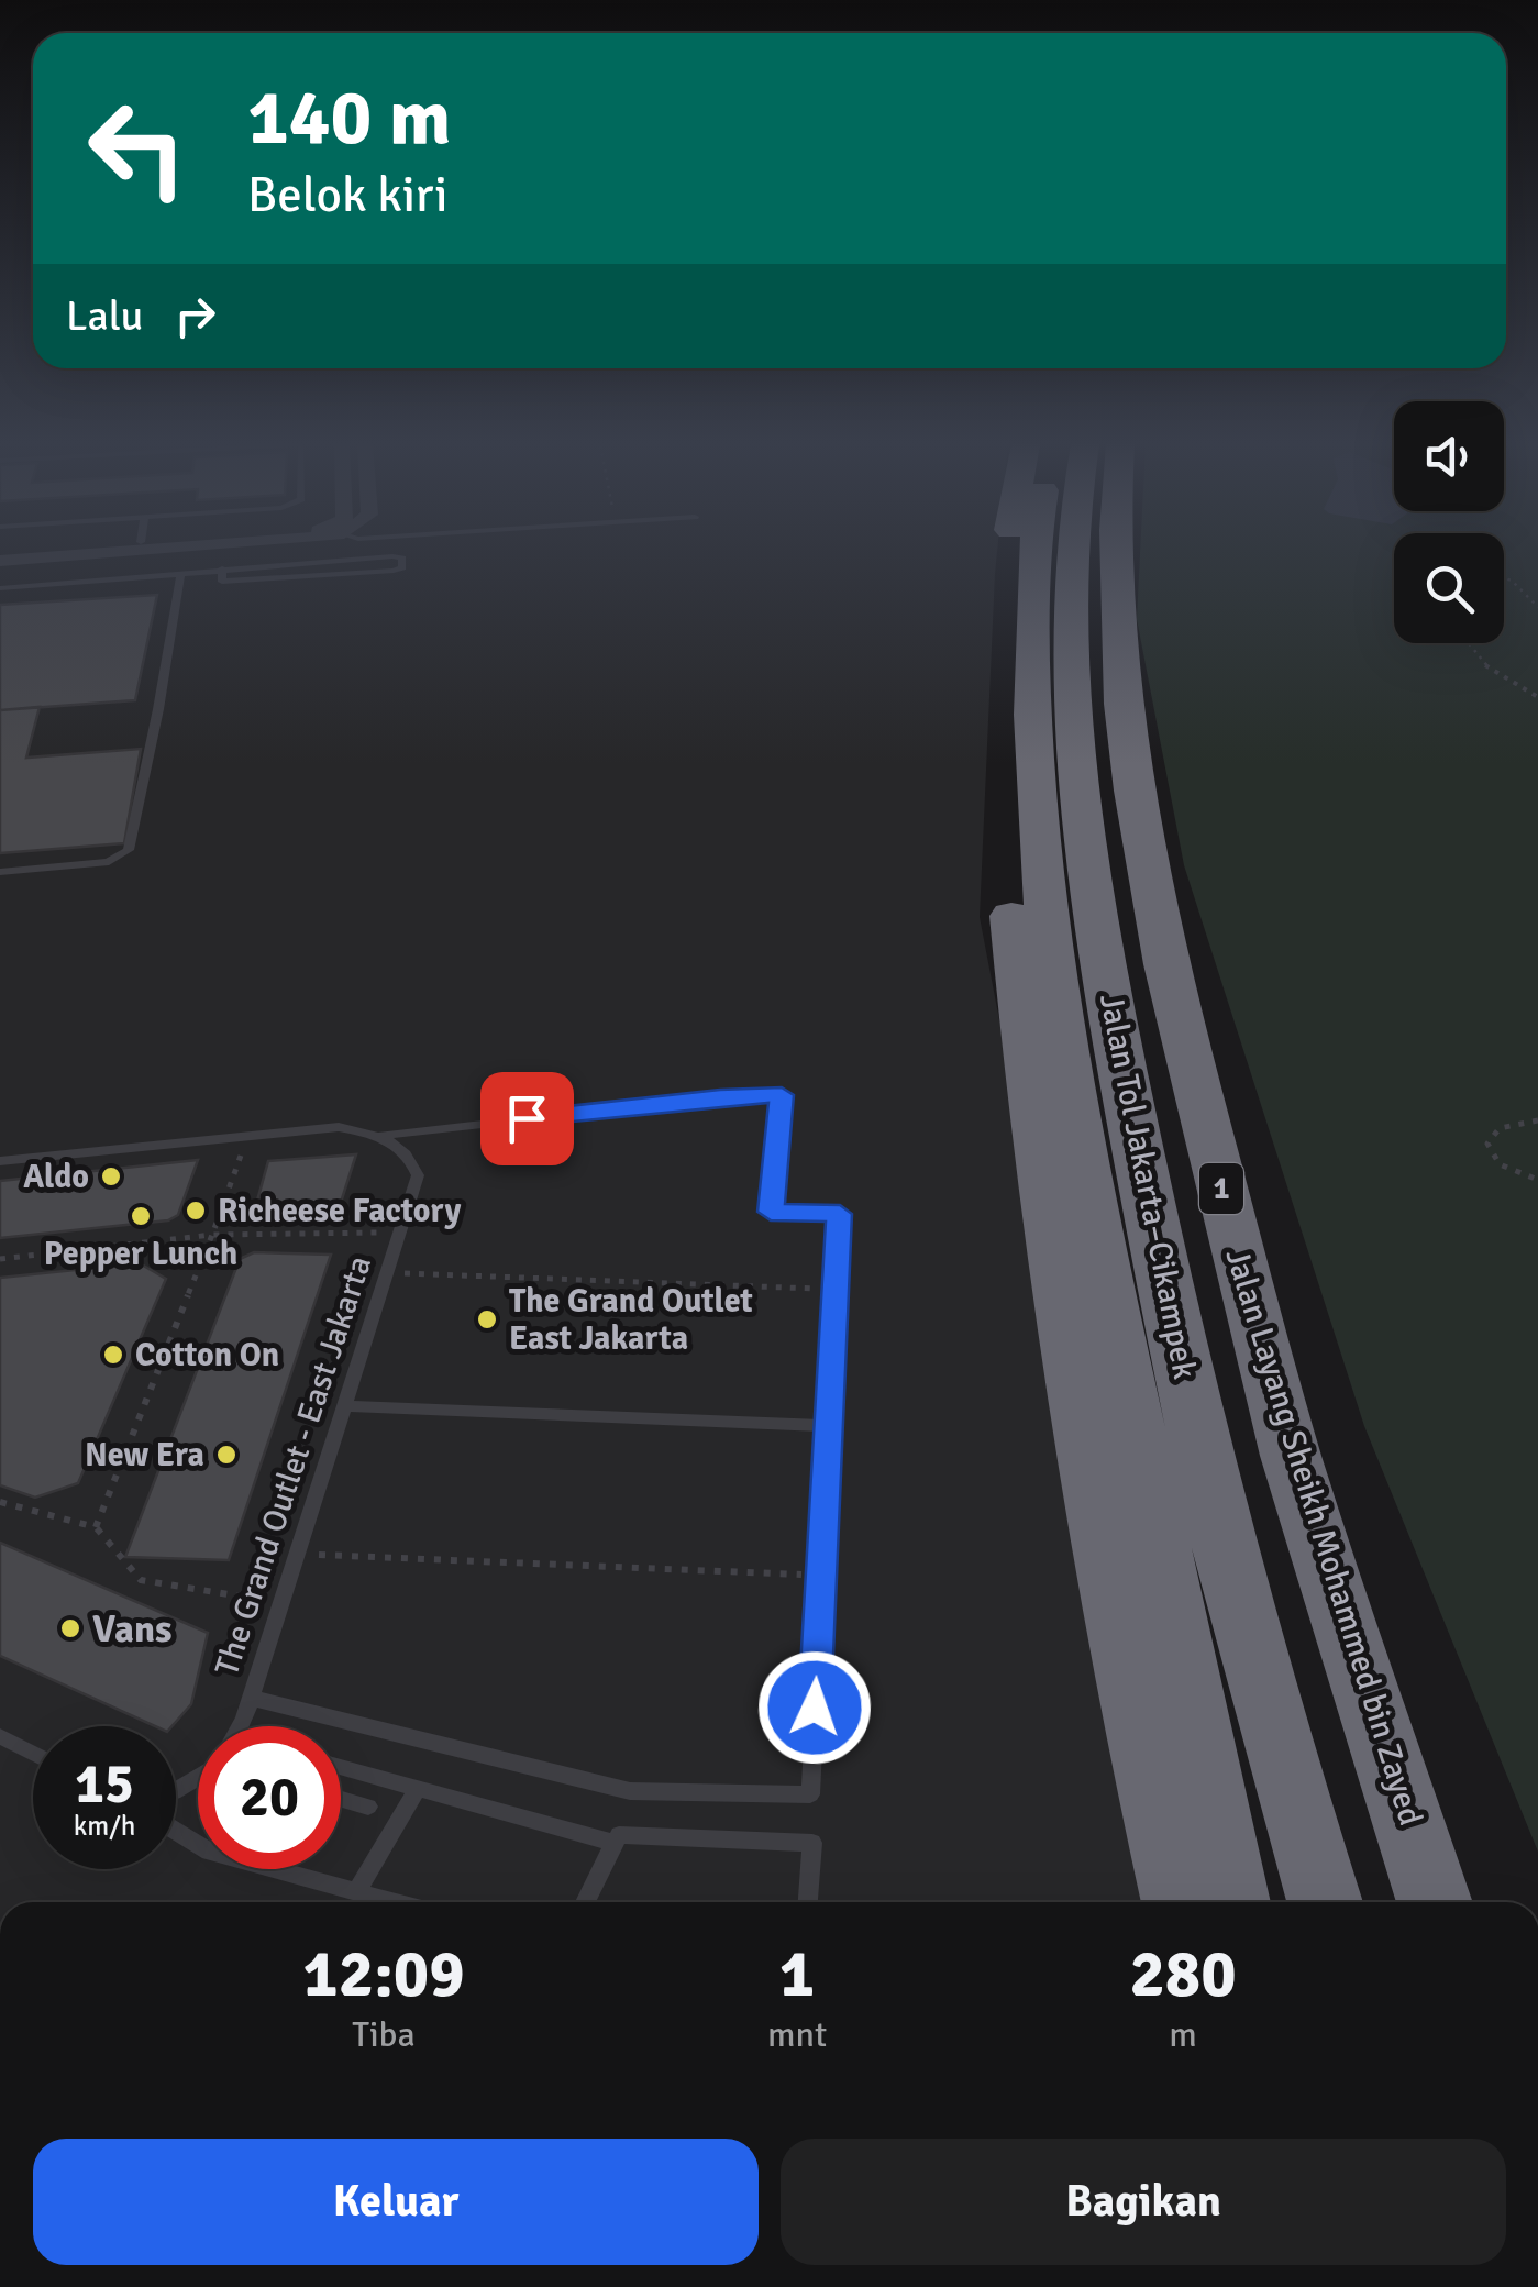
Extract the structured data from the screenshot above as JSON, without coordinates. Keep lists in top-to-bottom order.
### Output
{
  "streets": {
    "highway": ["Jalan Tol Jakarta–Cikampek", "1", "Jalan Layang Sheikh Mohammed bin Zayed"],
    "lane": ["The Grand Outlet - East Jakarta"]
  },
  "places": [
    "Aldo",
    "Richeese Factory",
    "Pepper Lunch",
    "The Grand Outlet East Jakarta",
    "Cotton On",
    "New Era",
    "Vans"
  ],
  "page": {
    "turn": ["140 m", "Belok kiri"],
    "then": "Lalu",
    "speed": "15 km/h",
    "limit": "20",
    "eta": [
      "12:09",
      "Tiba",
      "1",
      "mnt",
      "280",
      "m"
    ],
    "buttons": ["Keluar", "Bagikan"]
  }
}
